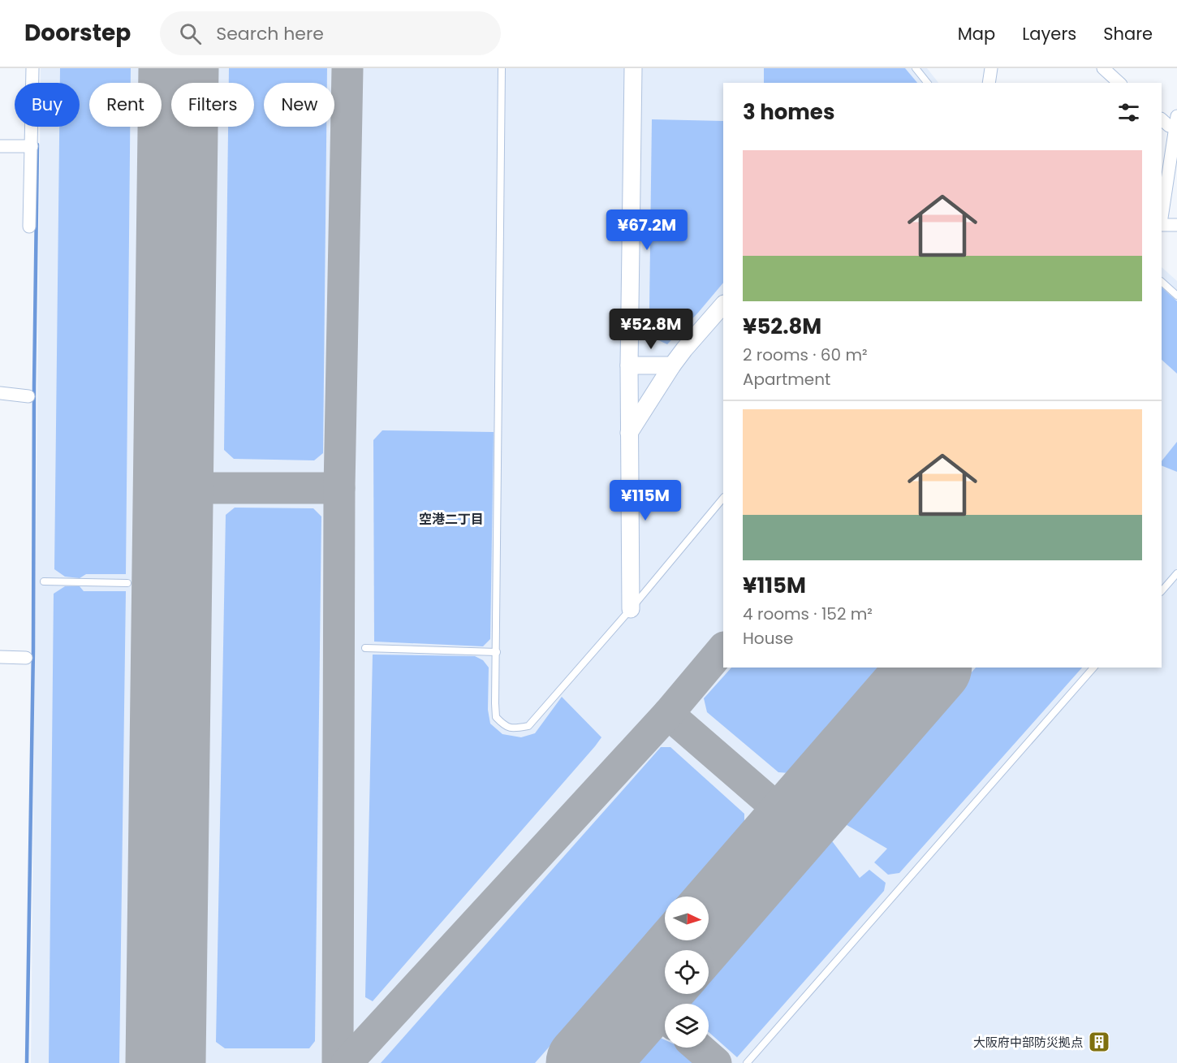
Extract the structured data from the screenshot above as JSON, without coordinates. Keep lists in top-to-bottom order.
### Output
{
  "districts": ["空港二丁目"],
  "places": {
    "building": ["大阪府中部防災拠点"]
  },
  "north": "right",
  "page": {
    "header": "Doorstep",
    "search": "Search here",
    "nav": ["Map", "Layers", "Share"],
    "chip": [
      "Buy",
      "Rent",
      "Filters",
      "New"
    ],
    "heading": "3 homes",
    "list": [
      {
        "name": "¥52.8M",
        "note": "2 rooms · 60 m² · Apartment"
      },
      {
        "name": "¥115M",
        "note": "4 rooms · 152 m² · House"
      }
    ],
    "price": ["¥67.2M", "¥52.8M", "¥115M"]
  }
}
